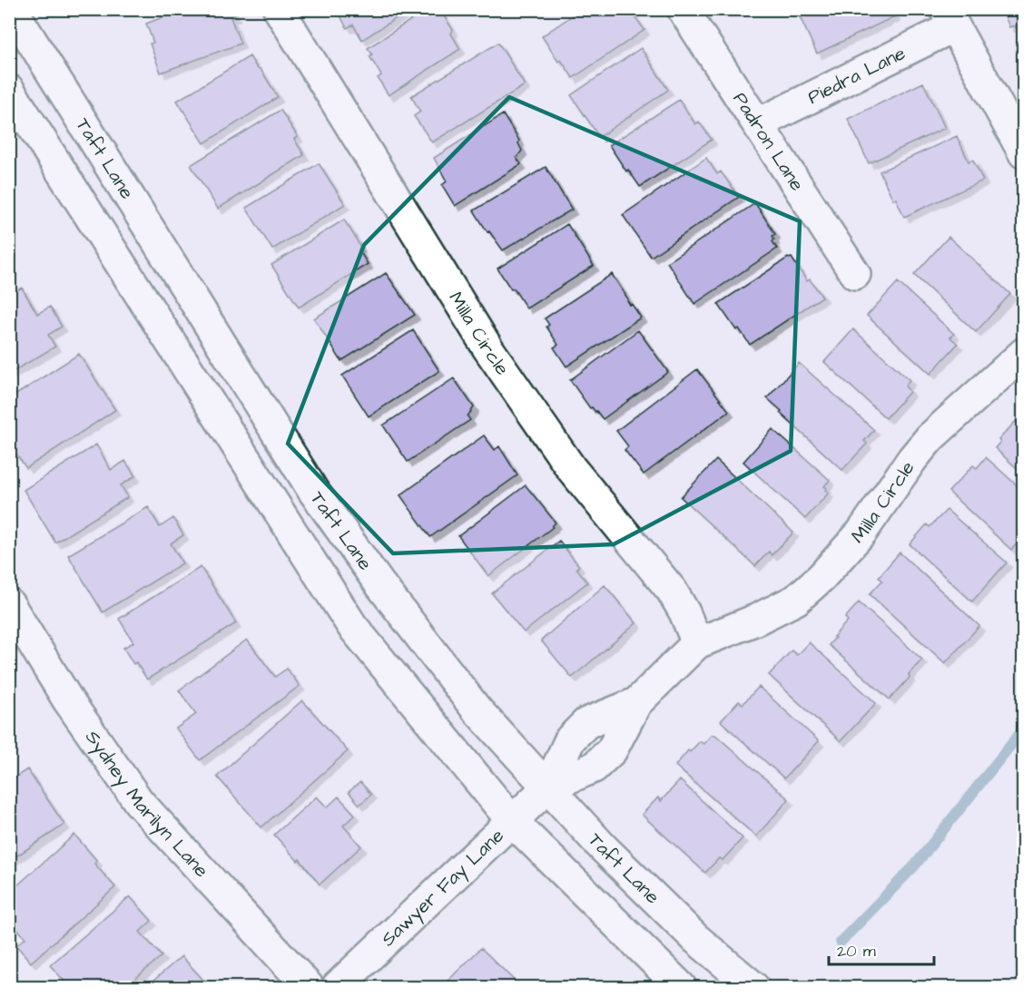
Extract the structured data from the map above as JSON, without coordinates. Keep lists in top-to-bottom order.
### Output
{
  "streets": {
    "street": [
      "Piedra Lane",
      "Padron Lane",
      "Taft Lane",
      "Milla Circle",
      "Sydney Marilyn Lane",
      "Sawyer Fay Lane"
    ]
  },
  "crossings": [
    ["Piedra Lane", "Padron Lane"],
    ["Taft Lane", "Milla Circle"],
    ["Taft Lane", "Sawyer Fay Lane"],
    ["Milla Circle", "Sawyer Fay Lane"]
  ],
  "scale_bar": "20 m"
}
